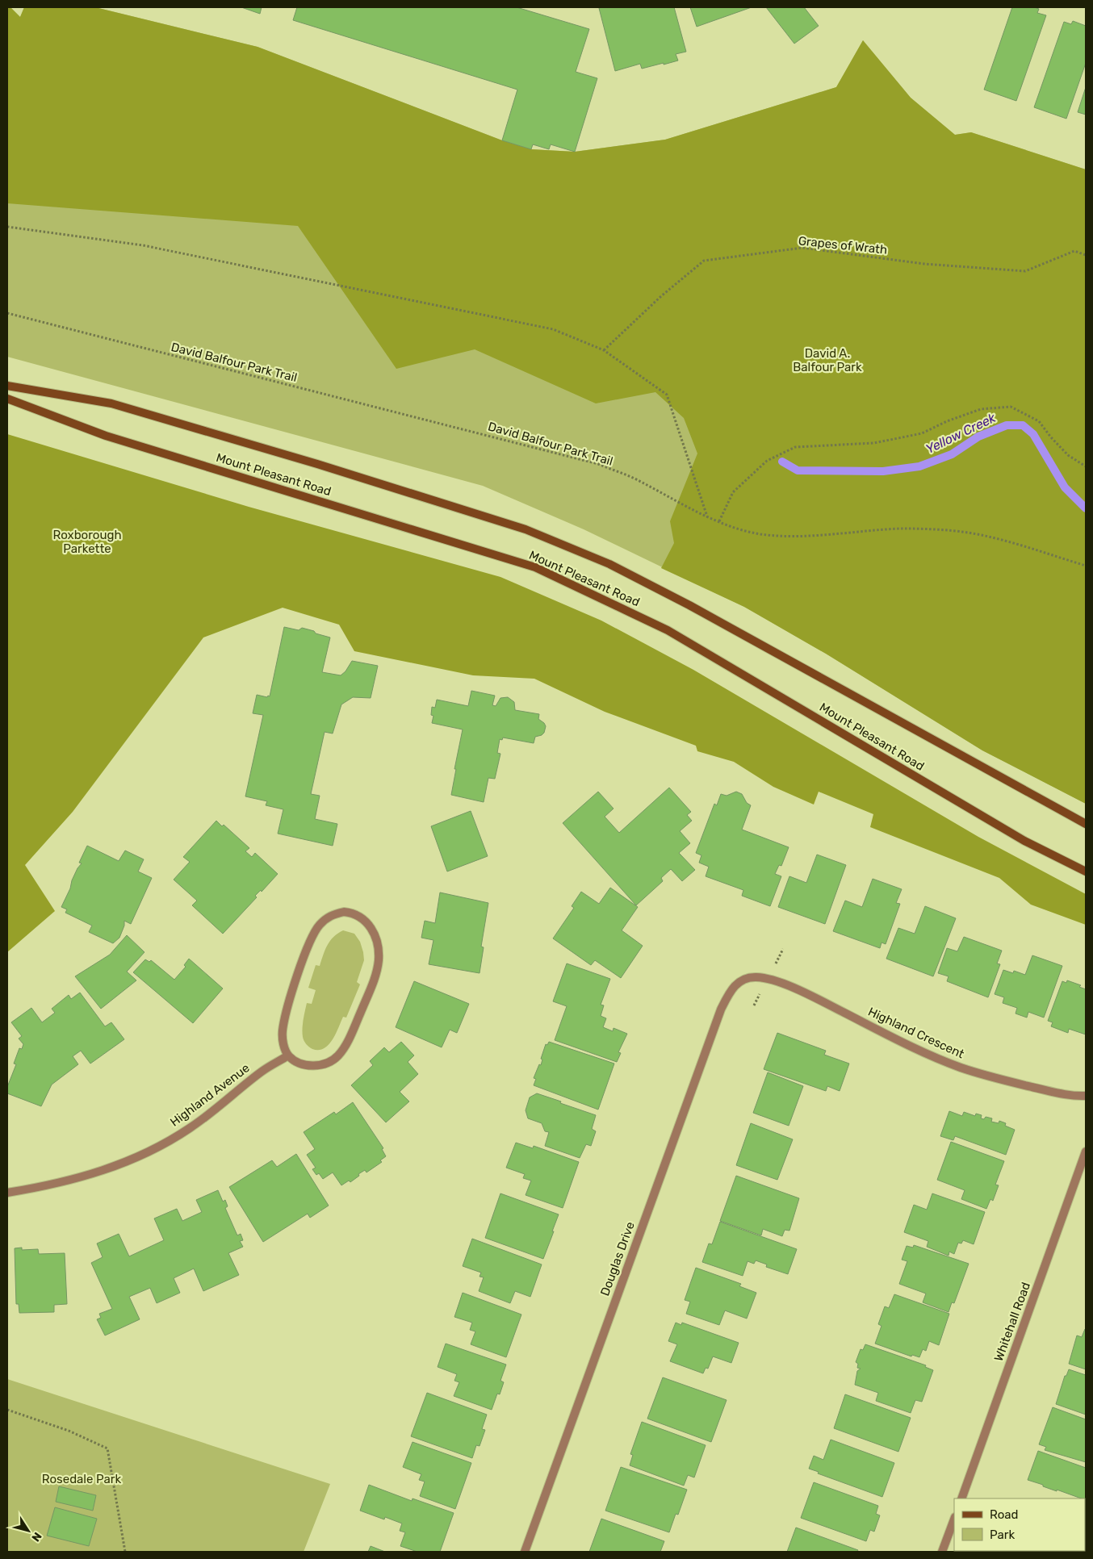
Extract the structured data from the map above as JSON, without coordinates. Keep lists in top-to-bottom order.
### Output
{
  "streets": {
    "main road": ["Mount Pleasant Road"],
    "street": [
      "Highland Crescent",
      "Highland Avenue",
      "Douglas Drive",
      "Whitehall Road"
    ],
    "path": ["Grapes of Wrath", "David Balfour Park Trail"]
  },
  "crossings": [
    ["Highland Crescent", "Douglas Drive"]
  ],
  "water": ["Yellow Creek"],
  "parks": ["David A. Balfour Park", "Roxborough Parkette", "Rosedale Park"],
  "legend": ["Road", "Park"],
  "north": "bottom right"
}
